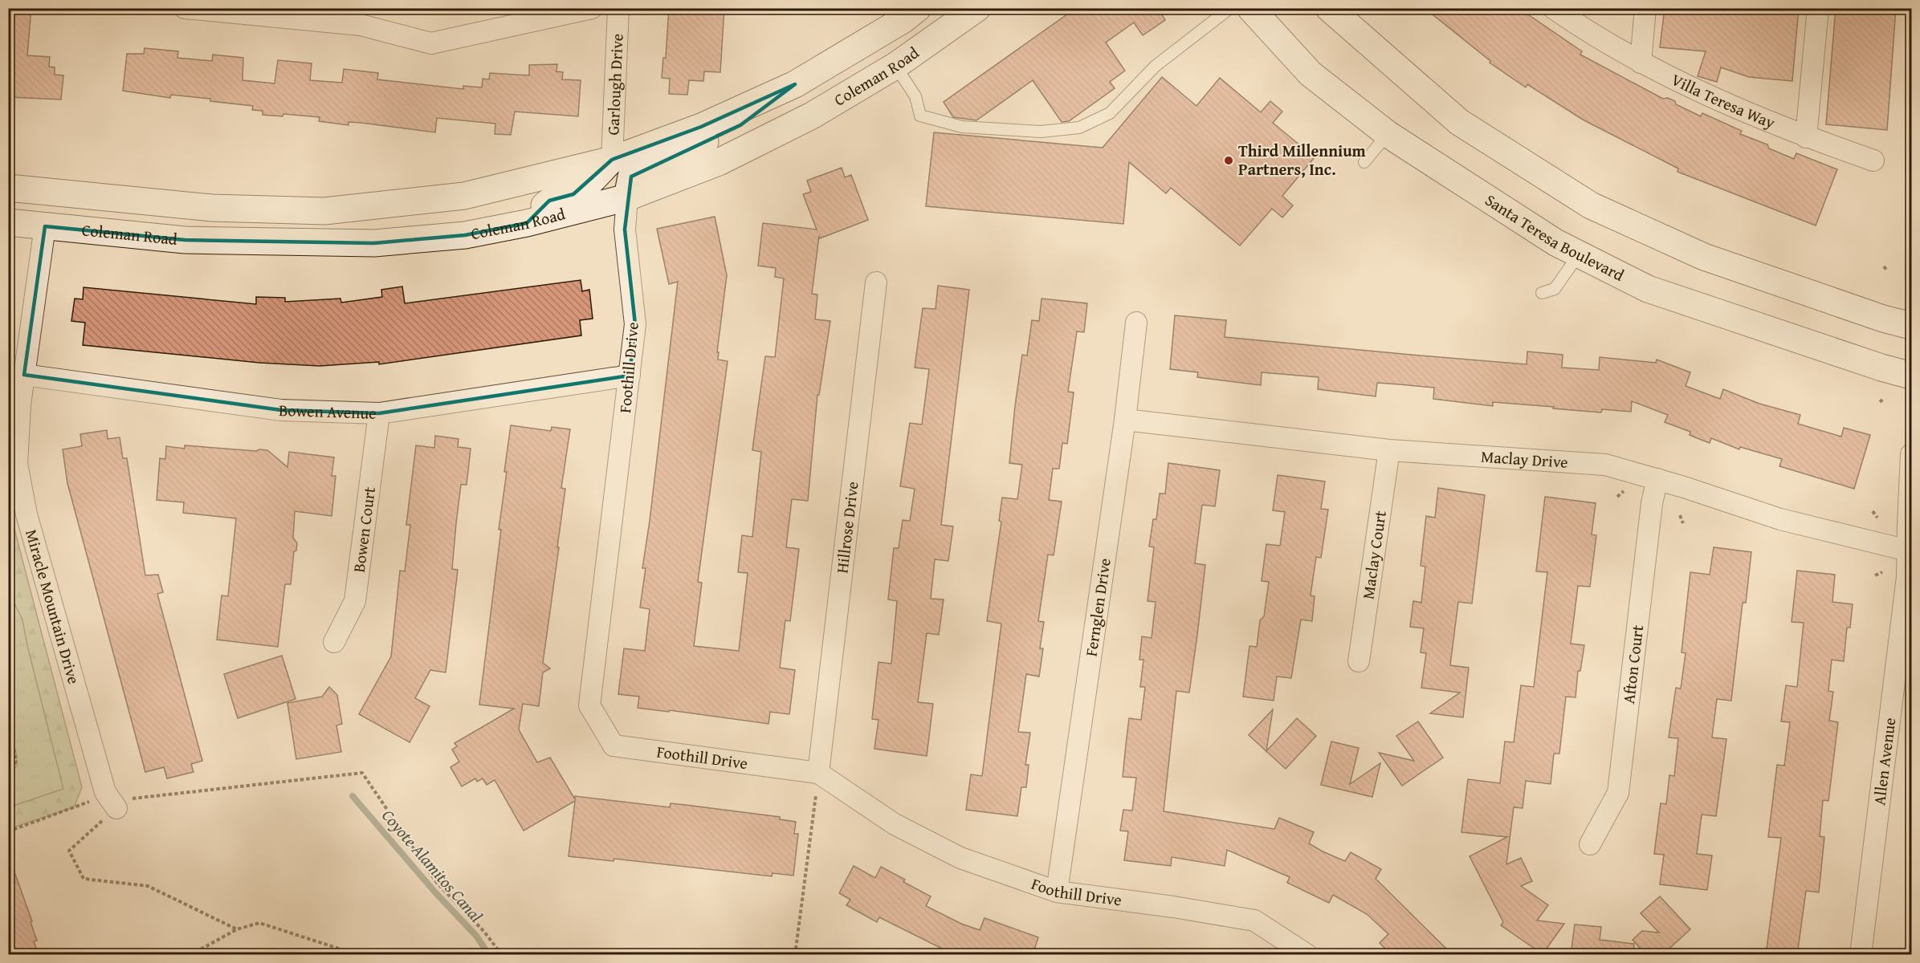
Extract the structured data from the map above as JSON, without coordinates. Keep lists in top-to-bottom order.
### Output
{
  "streets": {
    "street": [
      "Coleman Road",
      "Garlough Drive",
      "Villa Teresa Way",
      "Santa Teresa Boulevard",
      "Foothill Drive",
      "Bowen Avenue",
      "Maclay Drive",
      "Hillrose Drive",
      "Bowen Court",
      "Maclay Court",
      "Miracle Mountain Drive",
      "Fernglen Drive",
      "Afton Court",
      "Allen Avenue"
    ]
  },
  "crossings": [
    ["Coleman Road", "Foothill Drive"],
    ["Coleman Road", "Miracle Mountain Drive"],
    ["Foothill Drive", "Bowen Avenue"],
    ["Foothill Drive", "Hillrose Drive"],
    ["Foothill Drive", "Fernglen Drive"],
    ["Bowen Avenue", "Bowen Court"],
    ["Bowen Avenue", "Miracle Mountain Drive"],
    ["Maclay Drive", "Maclay Court"],
    ["Maclay Drive", "Fernglen Drive"],
    ["Maclay Drive", "Afton Court"],
    ["Maclay Drive", "Allen Avenue"]
  ],
  "water": ["Coyote Alamitos Canal"],
  "places": ["Third Millennium Partners, Inc."]
}
